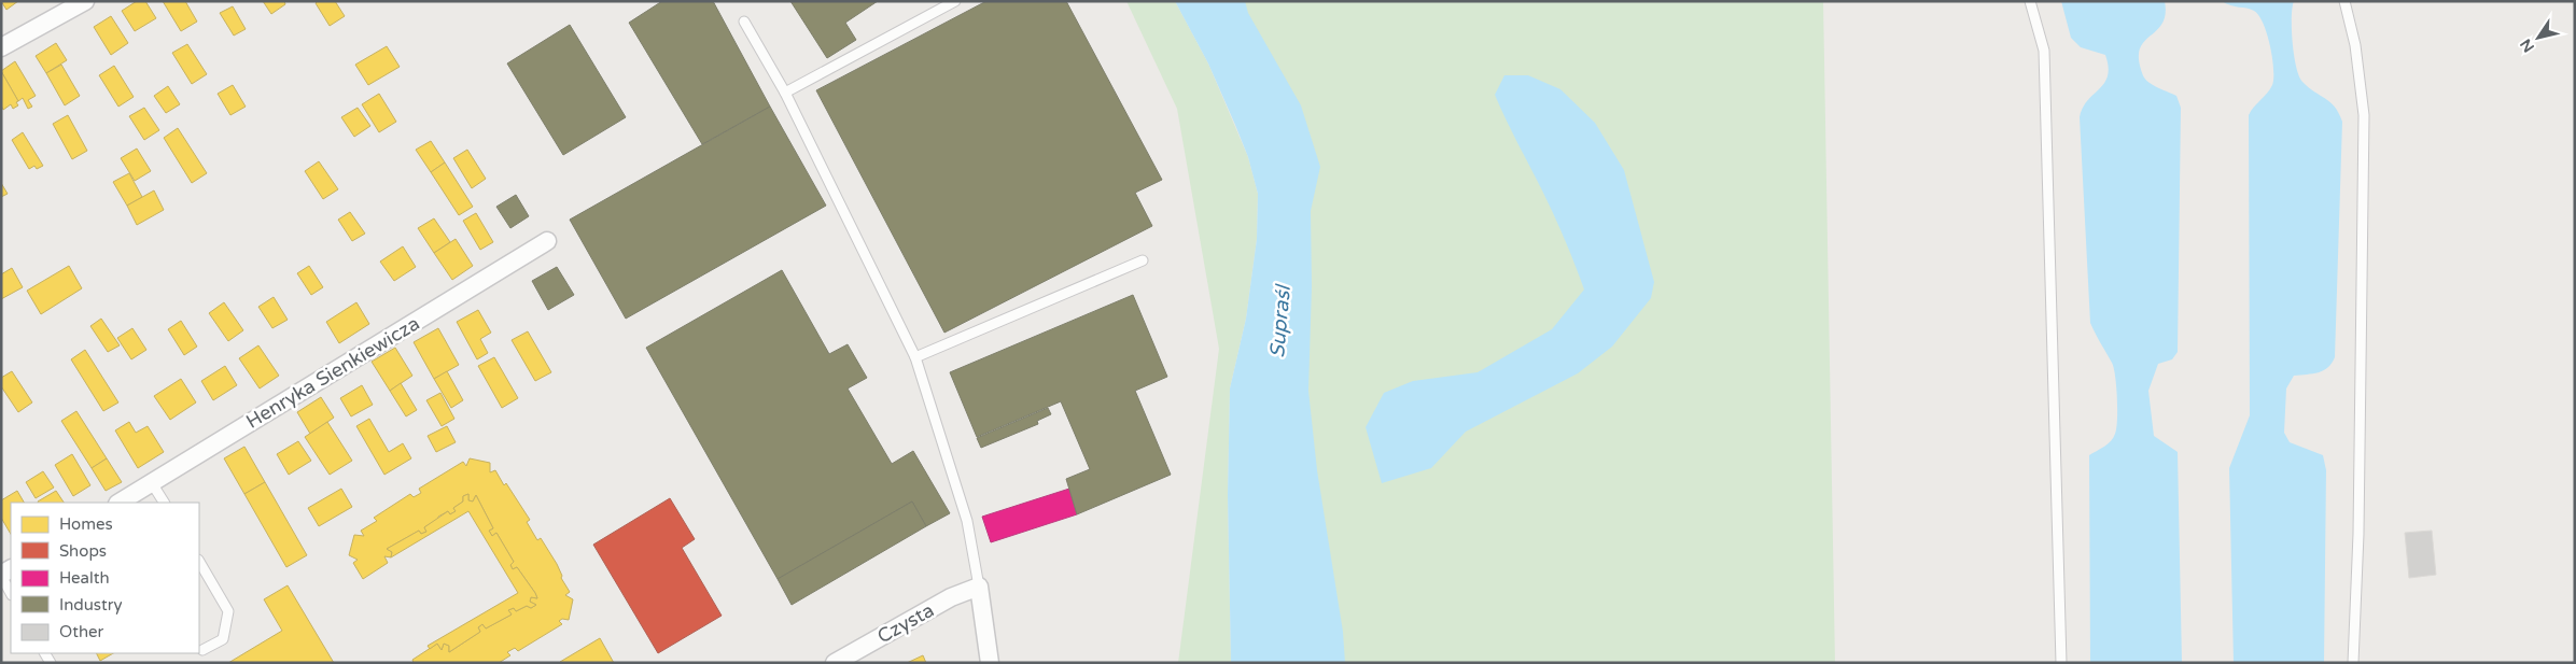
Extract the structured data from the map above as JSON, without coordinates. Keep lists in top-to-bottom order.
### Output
{
  "streets": {
    "street": ["Henryka Sienkiewicza", "Czysta"]
  },
  "water": ["Supraśl"],
  "legend": [
    "Homes",
    "Shops",
    "Health",
    "Industry",
    "Other"
  ],
  "north": "bottom left"
}
